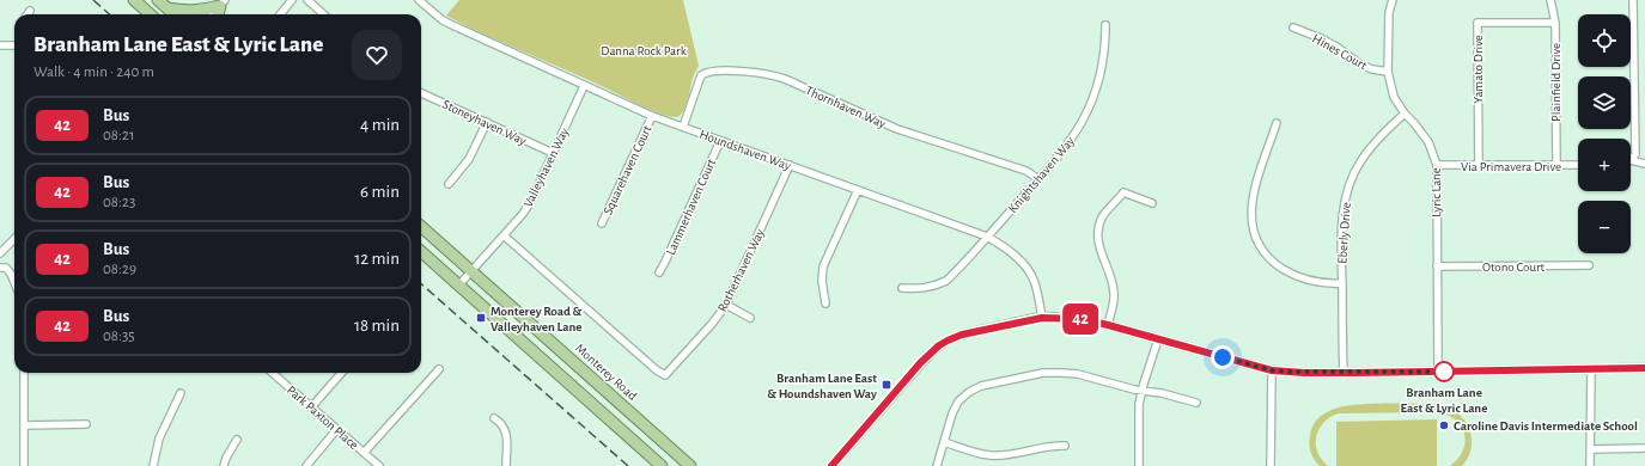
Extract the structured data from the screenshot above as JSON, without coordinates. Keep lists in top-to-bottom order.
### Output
{
  "streets": {
    "main road": ["Monterey Road"],
    "street": [
      "Hines Court",
      "Yamato Drive",
      "Plainfield Drive",
      "Thornhaven Way",
      "Stoneyhaven Way",
      "Houndshaven Way",
      "Via Primavera Drive",
      "Valleyhaven Way",
      "Squarehaven Court",
      "Knightshaven Way",
      "Lyric Lane",
      "Lammerhaven Court",
      "Eberly Drive",
      "Otono Court",
      "Rotherhaven Way",
      "Park Paxton Place"
    ]
  },
  "crossings": [
    ["Hines Court", "Lyric Lane"],
    ["Yamato Drive", "Plainfield Drive"],
    ["Yamato Drive", "Via Primavera Drive"],
    ["Plainfield Drive", "Via Primavera Drive"],
    ["Thornhaven Way", "Houndshaven Way"],
    ["Thornhaven Way", "Knightshaven Way"],
    ["Stoneyhaven Way", "Valleyhaven Way"],
    ["Houndshaven Way", "Valleyhaven Way"],
    ["Houndshaven Way", "Squarehaven Court"],
    ["Houndshaven Way", "Knightshaven Way"],
    ["Houndshaven Way", "Lammerhaven Court"],
    ["Houndshaven Way", "Rotherhaven Way"],
    ["Via Primavera Drive", "Lyric Lane"],
    ["Valleyhaven Way", "Rotherhaven Way"],
    ["Valleyhaven Way", "Monterey Road"],
    ["Lyric Lane", "Eberly Drive"],
    ["Lyric Lane", "Otono Court"]
  ],
  "parks": ["Danna Rock Park"],
  "places": {
    "transit": ["Monterey Road & Valleyhaven Lane", "Branham Lane East & Houndshaven Way"],
    "other": ["Branham Lane East & Lyric Lane", "Caroline Davis Intermediate School"]
  },
  "lines": ["bus line 42"],
  "page": {
    "on_map": "42",
    "map_buttons": ["+", "−"],
    "heading": ["Branham Lane East & Lyric Lane", "Walk · 4 min · 240 m"],
    "list": [
      {
        "mark": "42",
        "name": "Bus",
        "note": "08:21",
        "value": "4 min"
      },
      {
        "mark": "42",
        "name": "Bus",
        "note": "08:23",
        "value": "6 min"
      },
      {
        "mark": "42",
        "name": "Bus",
        "note": "08:29",
        "value": "12 min"
      },
      {
        "mark": "42",
        "name": "Bus",
        "note": "08:35",
        "value": "18 min"
      }
    ]
  }
}
